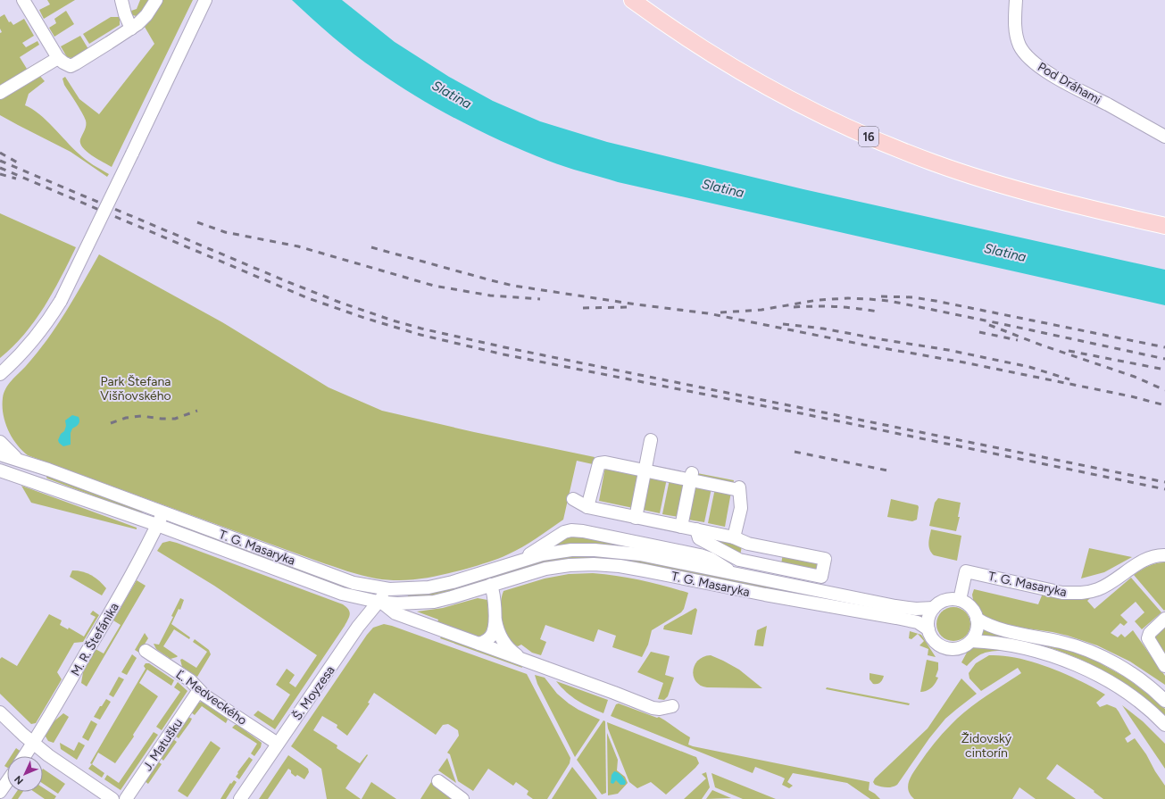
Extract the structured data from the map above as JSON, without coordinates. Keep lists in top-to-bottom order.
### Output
{
  "streets": {
    "main road": ["16"],
    "street": [
      "Pod Dráhami",
      "T. G. Masaryka",
      "M. R. Štefánika",
      "Š. Moyzesa",
      "Ľ. Medveckého",
      "J. Matušku"
    ]
  },
  "crossings": [
    ["T. G. Masaryka", "M. R. Štefánika"],
    ["T. G. Masaryka", "Š. Moyzesa"],
    ["Š. Moyzesa", "Ľ. Medveckého"],
    ["Ľ. Medveckého", "J. Matušku"]
  ],
  "water": ["Slatina"],
  "parks": ["Park Štefana Višňovského", "Židovský cintorín"],
  "north": "bottom left"
}
